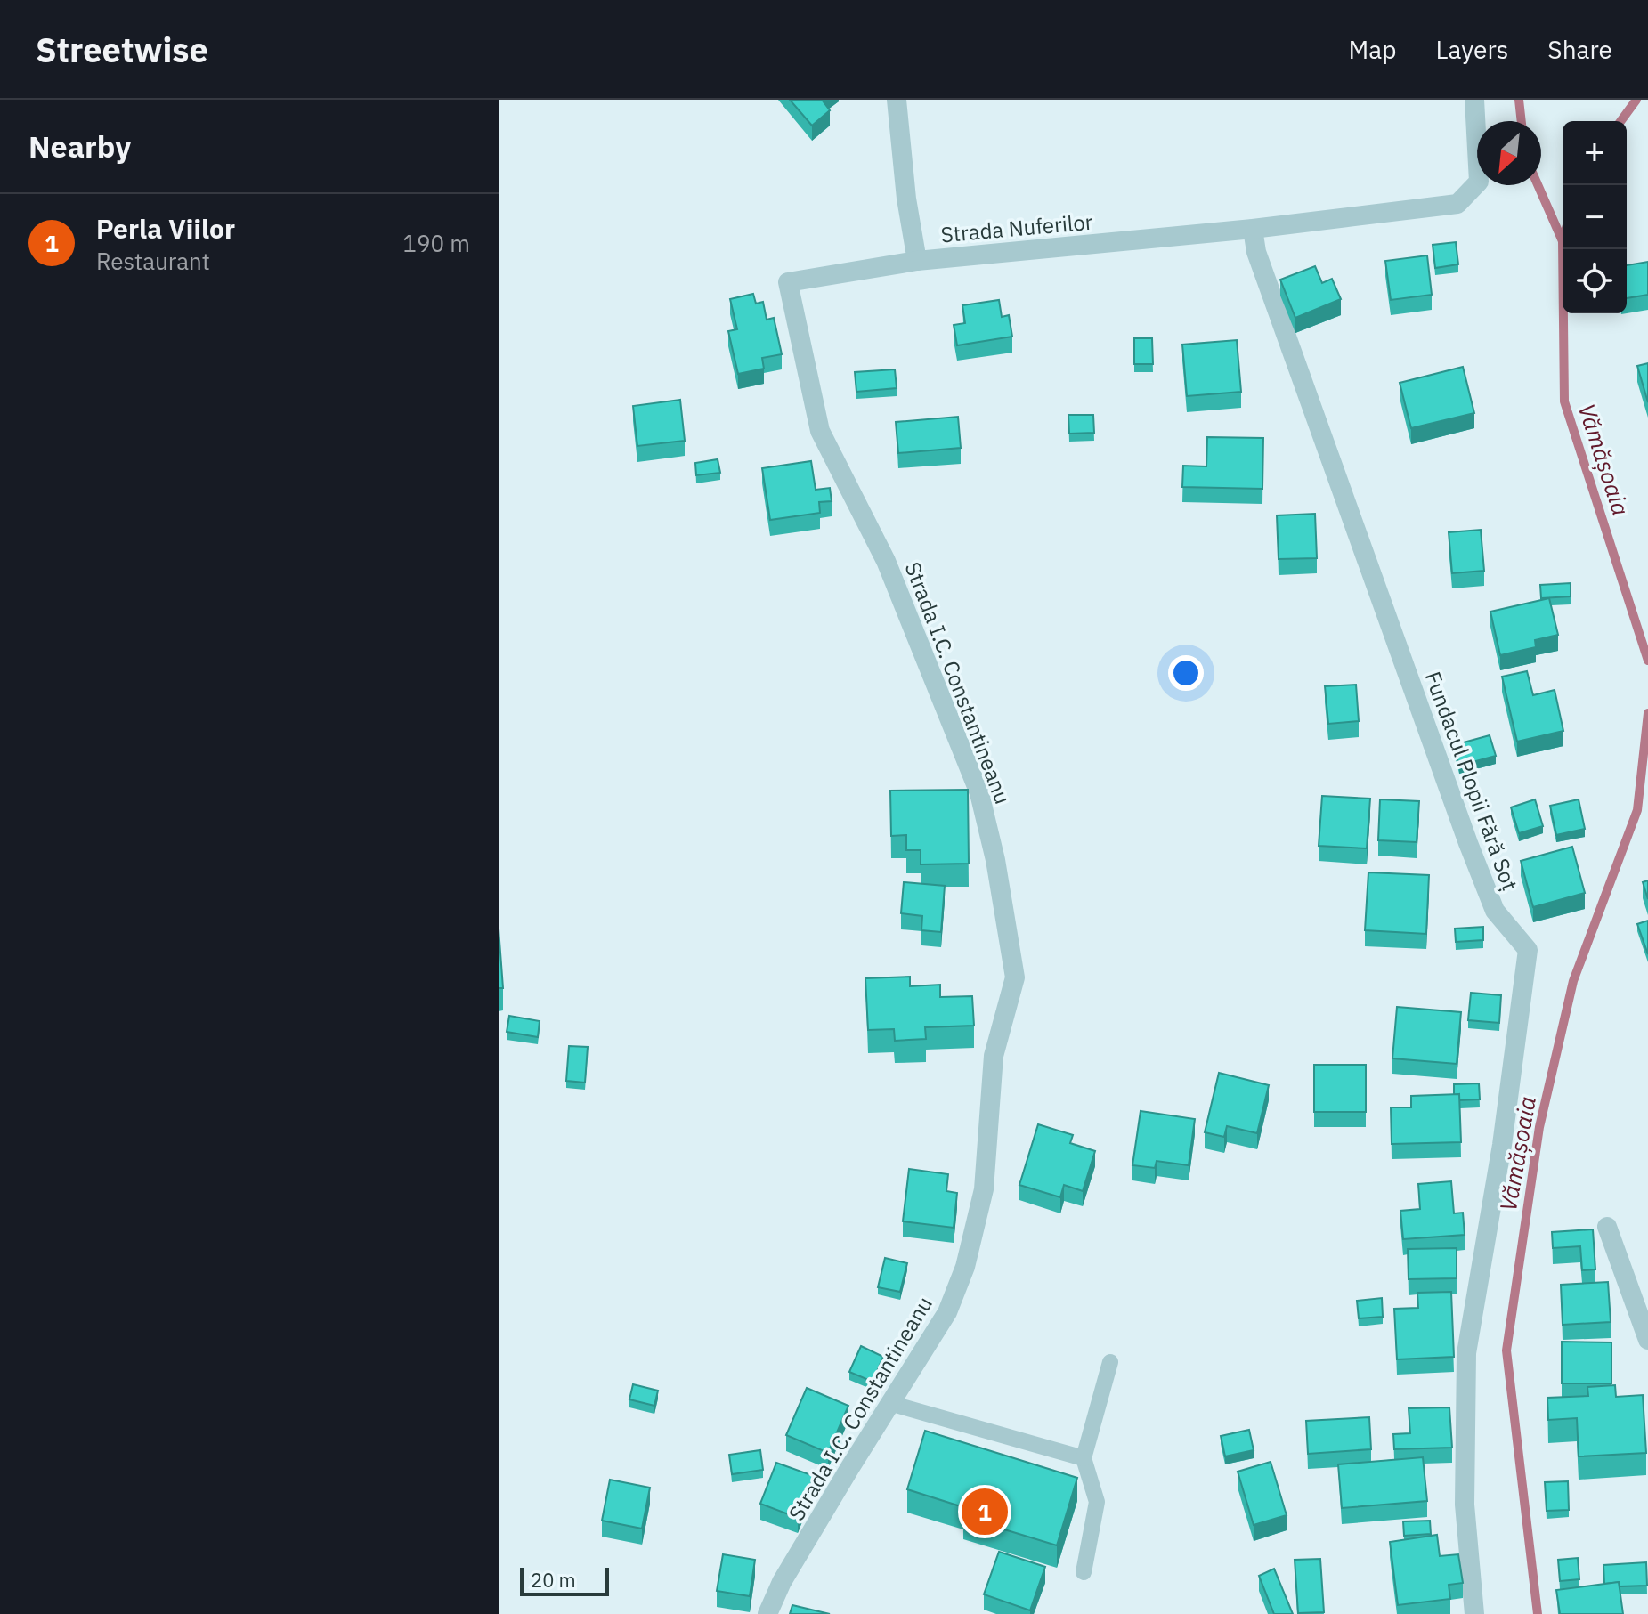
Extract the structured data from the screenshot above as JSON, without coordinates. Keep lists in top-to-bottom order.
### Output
{
  "streets": {
    "street": ["Strada Nuferilor", "Strada I.C. Constantineanu", "Fundacul Plopii Fără Soț"]
  },
  "crossings": [
    ["Strada Nuferilor", "Strada I.C. Constantineanu"],
    ["Strada Nuferilor", "Fundacul Plopii Fără Soț"]
  ],
  "water": ["Vămășoaia"],
  "scale_bar": "20 m",
  "north": "bottom left",
  "page": {
    "header": "Streetwise",
    "nav": ["Map", "Layers", "Share"],
    "heading": "Nearby",
    "map_buttons": ["+", "−"],
    "list": [
      {
        "mark": "1",
        "name": "Perla Viilor",
        "note": "Restaurant",
        "value": "190 m"
      }
    ],
    "pins": "1",
    "scale": "20 m"
  }
}
